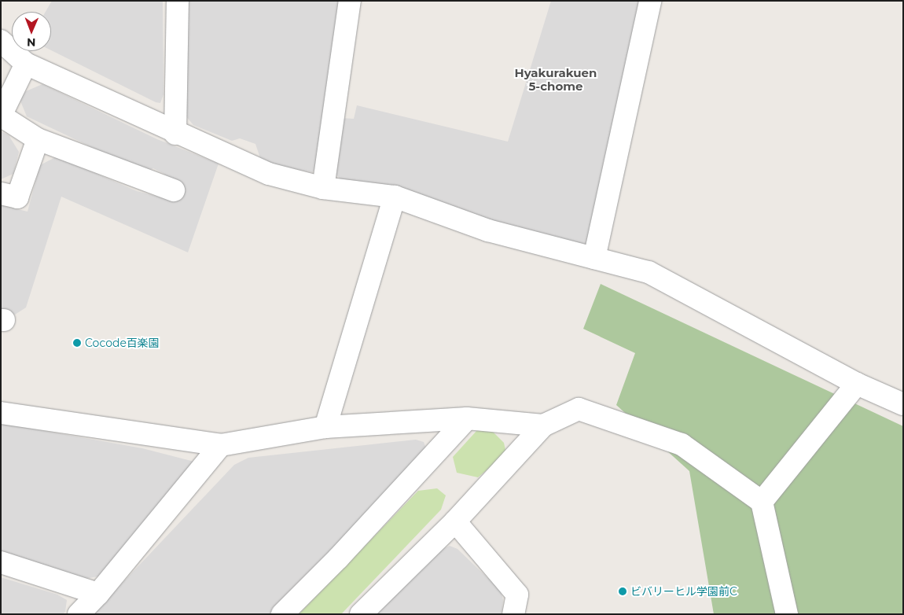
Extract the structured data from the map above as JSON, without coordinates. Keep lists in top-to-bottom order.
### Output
{
  "districts": ["Hyakurakuen 5-chome"],
  "places": ["Cocode百楽園", "ビバリーヒル学園前C"],
  "north": "bottom"
}
